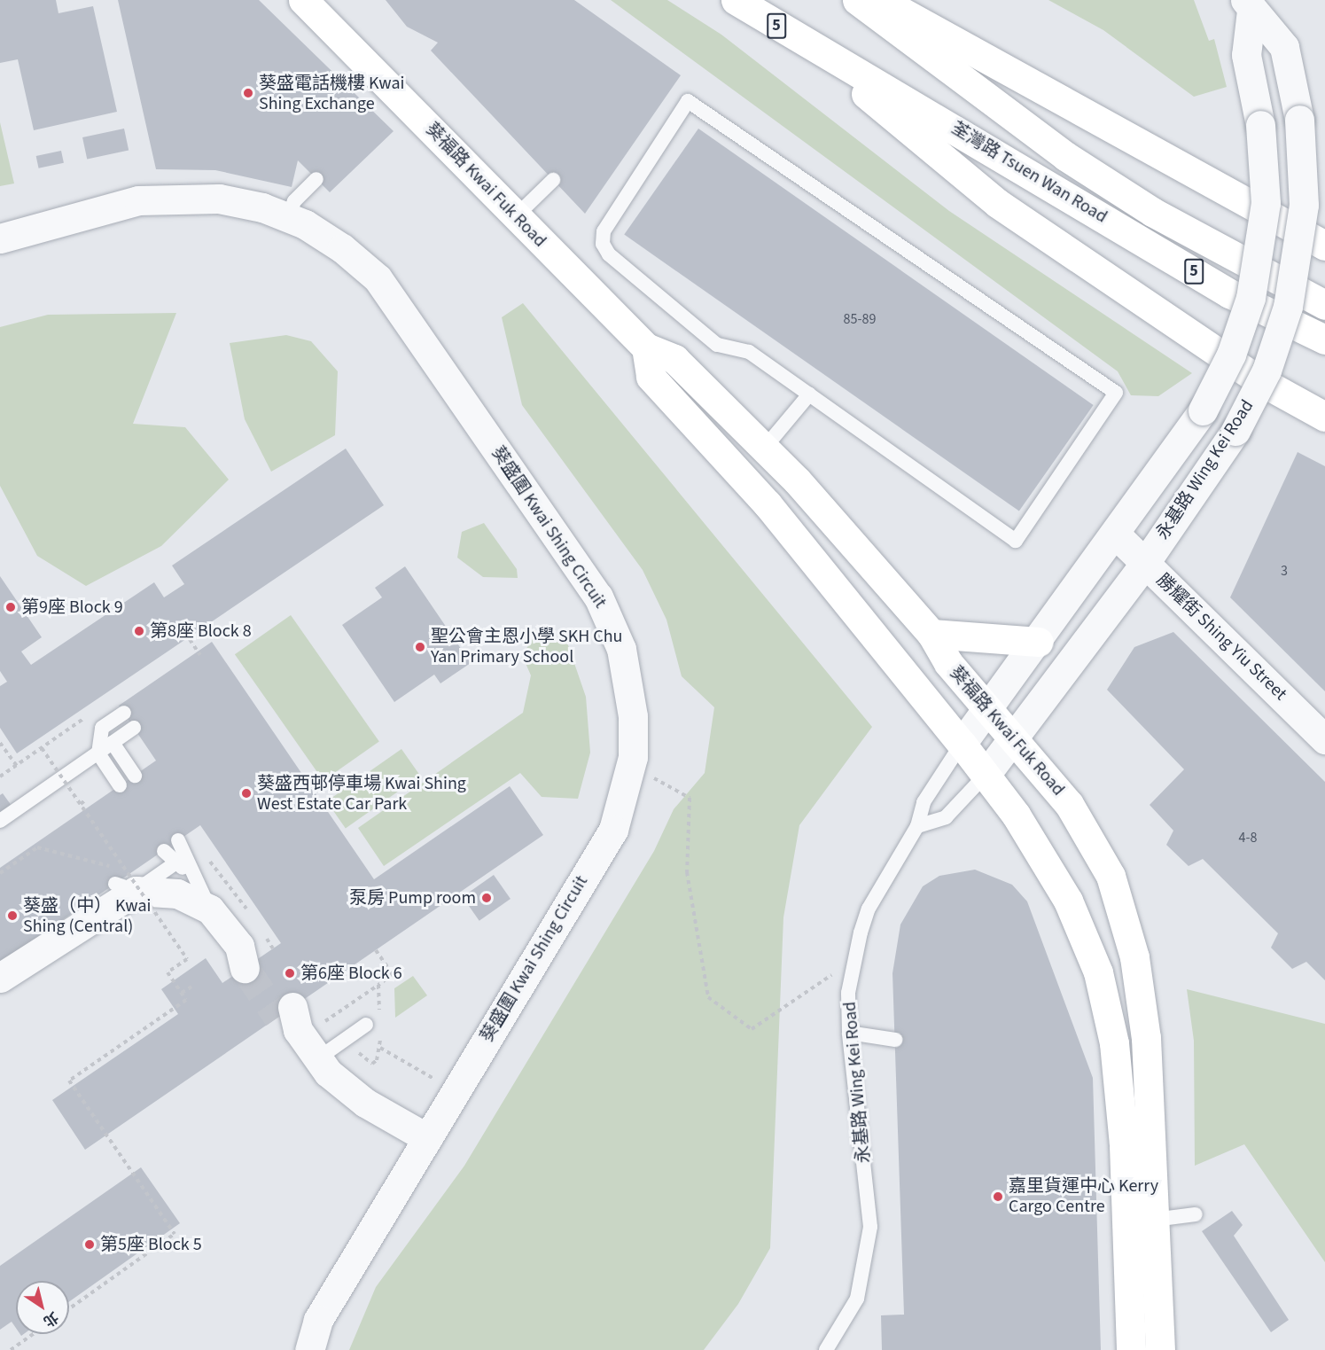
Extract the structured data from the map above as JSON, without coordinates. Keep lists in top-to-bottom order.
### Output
{
  "streets": {
    "main road": ["5", "荃灣路 Tsuen Wan Road", "葵福路 Kwai Fuk Road"],
    "street": ["永基路 Wing Kei Road", "葵盛圍 Kwai Shing Circuit", "勝耀街 Shing Yiu Street"]
  },
  "crossings": [
    ["葵福路 Kwai Fuk Road", "永基路 Wing Kei Road"],
    ["永基路 Wing Kei Road", "勝耀街 Shing Yiu Street"]
  ],
  "places": [
    "葵盛電話機樓 Kwai Shing Exchange",
    "第9座 Block 9",
    "第8座 Block 8",
    "聖公會主恩小學 SKH Chu Yan Primary School",
    "葵盛西邨停車場 Kwai Shing West Estate Car Park",
    "泵房 Pump room",
    "葵盛（中） Kwai Shing (Central)",
    "第6座 Block 6",
    "嘉里貨運中心 Kerry Cargo Centre",
    "第5座 Block 5"
  ],
  "house_numbers": ["85-89", "3", "4-8"],
  "north": "bottom right"
}
